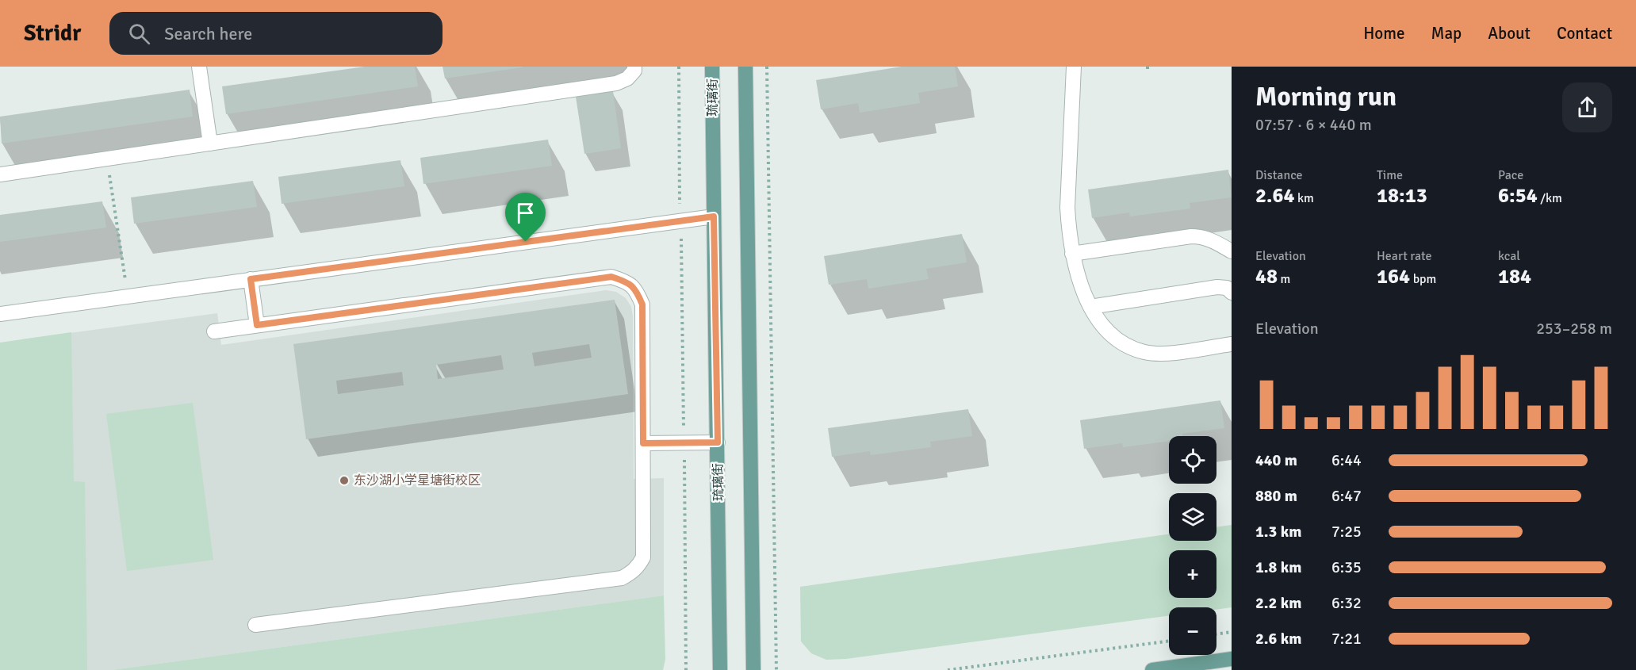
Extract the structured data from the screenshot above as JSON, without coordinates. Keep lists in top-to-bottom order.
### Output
{
  "streets": {
    "main road": ["琉璃街"]
  },
  "places": ["东沙湖小学星塘街校区"],
  "page": {
    "header": "Stridr",
    "search": "Search here",
    "nav": [
      "Home",
      "Map",
      "About",
      "Contact"
    ],
    "heading": ["Morning run", "07:57 · 6 × 440 m"],
    "stats": [
      ["Distance", "2.64 km"],
      ["Time", "18:13"],
      ["Pace", "6:54 /km"],
      ["Elevation", "48 m"],
      ["Heart rate", "164 bpm"],
      ["kcal", "184"]
    ],
    "chart": ["Elevation", "253–258 m"],
    "map_buttons": ["+", "−"],
    "list": [
      {
        "name": "440 m",
        "note": "6:44"
      },
      {
        "name": "880 m",
        "note": "6:47"
      },
      {
        "name": "1.3 km",
        "note": "7:25"
      },
      {
        "name": "1.8 km",
        "note": "6:35"
      },
      {
        "name": "2.2 km",
        "note": "6:32"
      },
      {
        "name": "2.6 km",
        "note": "7:21"
      }
    ]
  }
}
